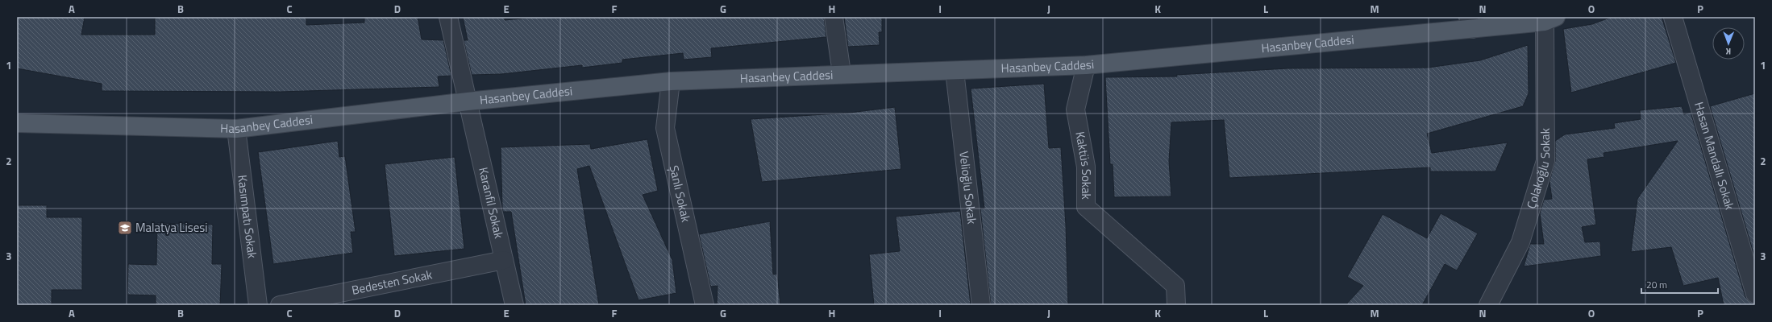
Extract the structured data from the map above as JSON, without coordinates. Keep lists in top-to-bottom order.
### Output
{
  "streets": {
    "main road": ["Hasanbey Caddesi"],
    "street": [
      "Hasan Mandallı Sokak",
      "Kaktüs Sokak",
      "Çolakoğlu Sokak",
      "Velioğlu Sokak",
      "Şanlı Sokak",
      "Karanfil Sokak",
      "Kasımpatı Sokak",
      "Bedesten Sokak"
    ]
  },
  "crossings": [
    ["Hasanbey Caddesi", "Kaktüs Sokak"],
    ["Hasanbey Caddesi", "Çolakoğlu Sokak"],
    ["Hasanbey Caddesi", "Velioğlu Sokak"],
    ["Hasanbey Caddesi", "Şanlı Sokak"],
    ["Hasanbey Caddesi", "Karanfil Sokak"],
    ["Hasanbey Caddesi", "Kasımpatı Sokak"],
    ["Karanfil Sokak", "Bedesten Sokak"]
  ],
  "places": {
    "school or university": ["Malatya Lisesi"]
  },
  "scale_bar": "20 m",
  "north": "bottom",
  "grid": {
    "columns": [
      "A",
      "B",
      "C",
      "D",
      "E",
      "F",
      "G",
      "H",
      "I",
      "J",
      "K",
      "L",
      "M",
      "N",
      "O",
      "P"
    ],
    "rows": ["1", "2", "3"]
  }
}
